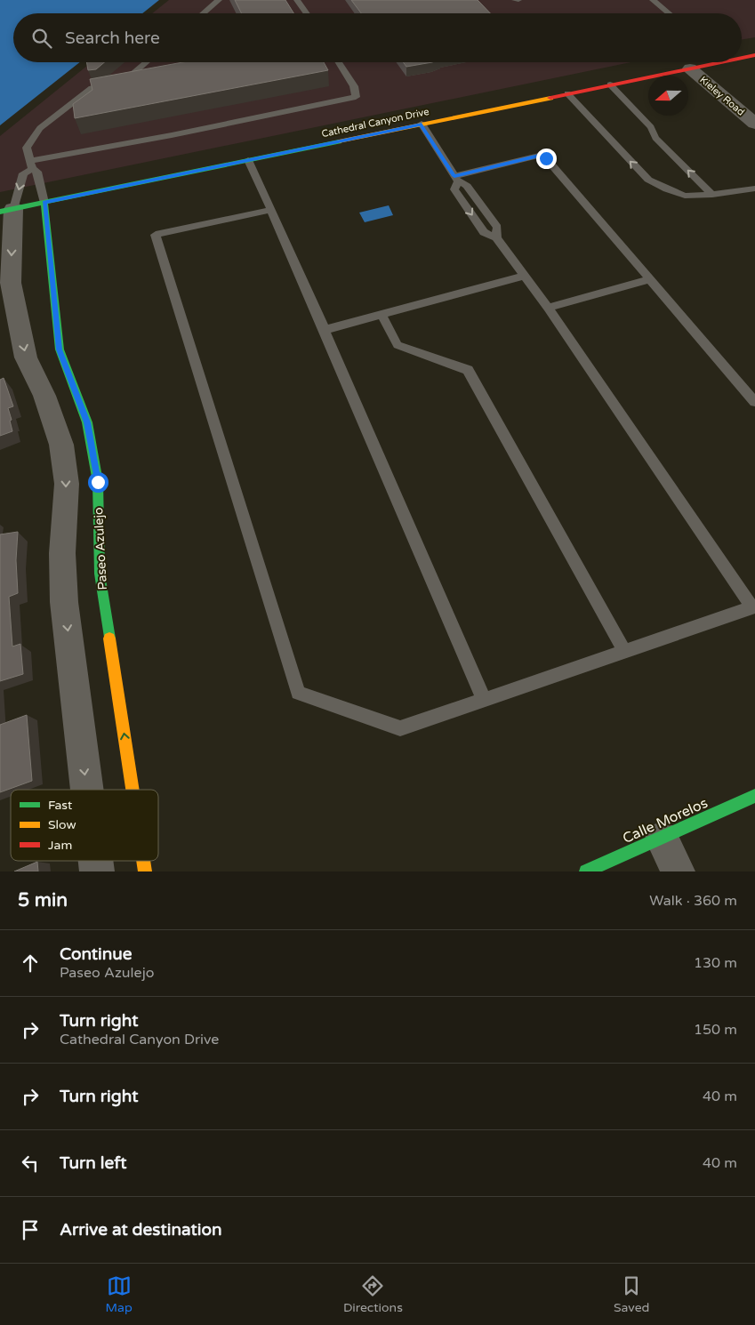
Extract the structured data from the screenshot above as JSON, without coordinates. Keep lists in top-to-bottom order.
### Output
{
  "streets": {
    "street": [
      "Kieley Road",
      "Cathedral Canyon Drive",
      "Paseo Azulejo",
      "Calle Morelos"
    ]
  },
  "crossings": [
    ["Kieley Road", "Cathedral Canyon Drive"],
    ["Cathedral Canyon Drive", "Paseo Azulejo"]
  ],
  "legend": ["Fast", "Slow", "Jam"],
  "north": "left",
  "page": {
    "search": "Search here",
    "heading": ["5 min", "Walk · 360 m"],
    "list": [
      ["Continue", "Paseo Azulejo", "130 m"],
      ["Turn right", "Cathedral Canyon Drive", "150 m"],
      ["Turn right", "40 m"],
      ["Turn left", "40 m"],
      "Arrive at destination"
    ],
    "nav": ["Map", "Directions", "Saved"]
  }
}
